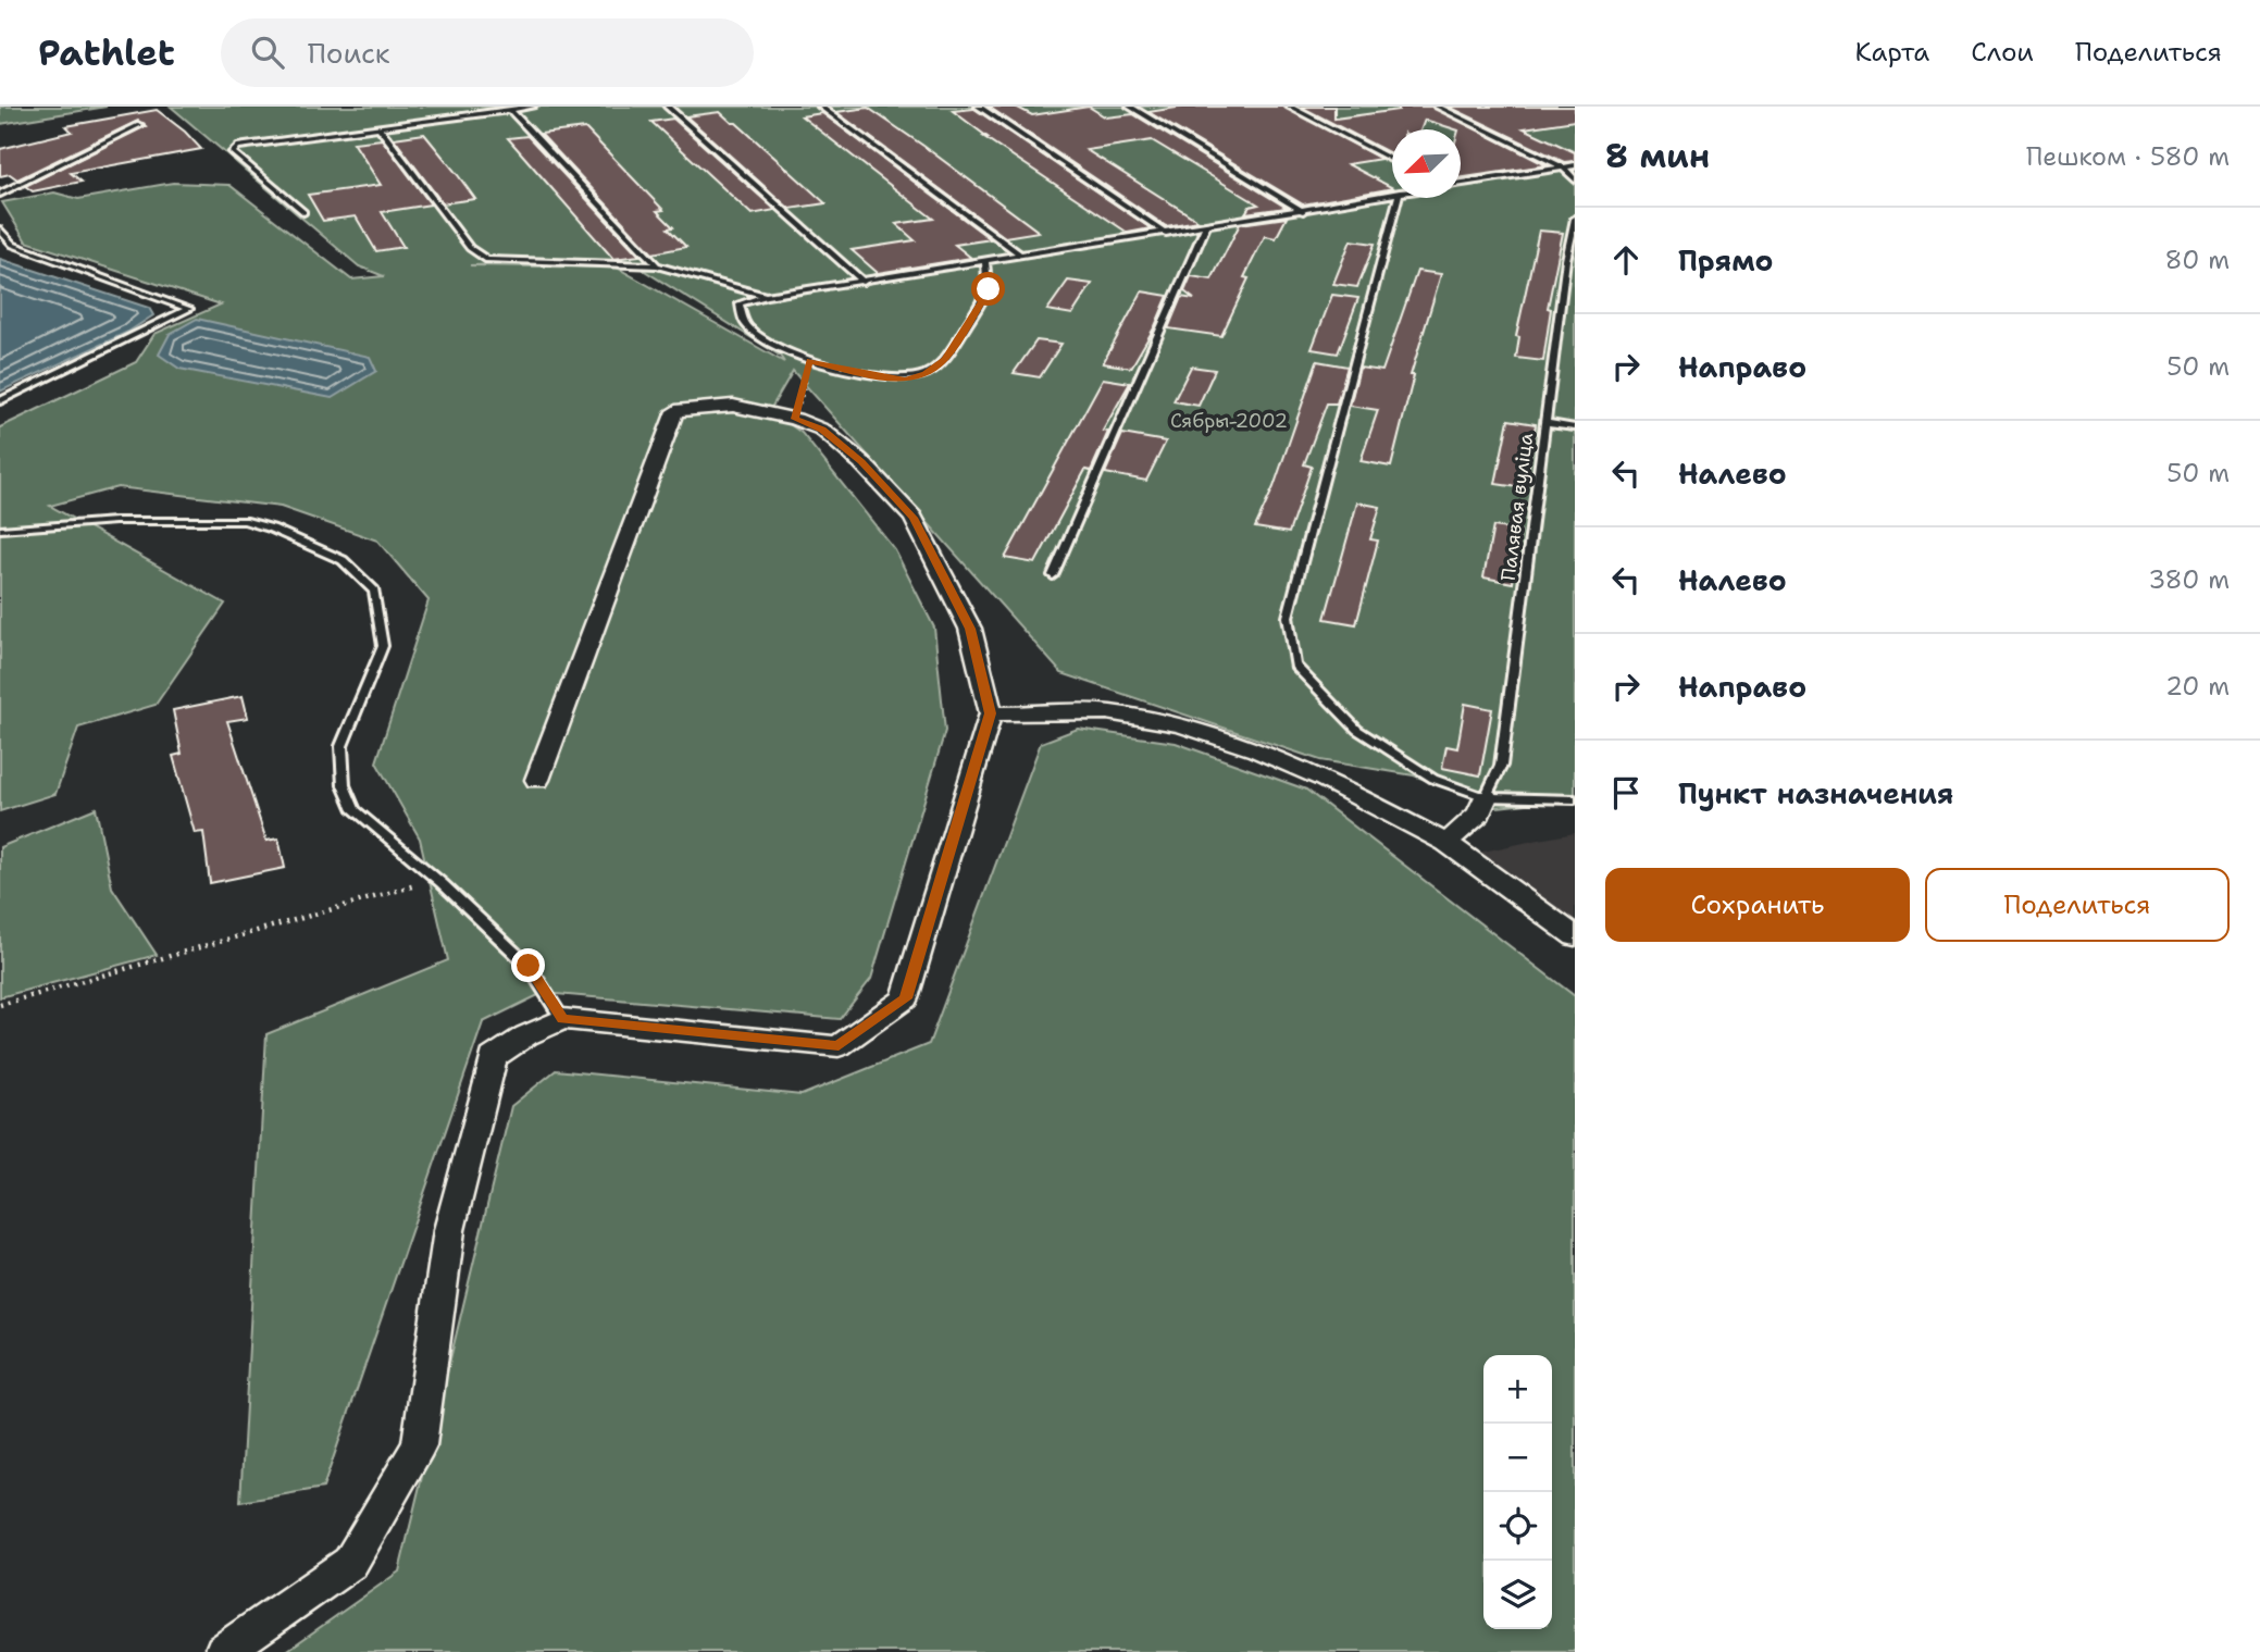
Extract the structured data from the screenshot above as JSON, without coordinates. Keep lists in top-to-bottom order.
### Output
{
  "streets": {
    "lane": ["Палявая вуліца"]
  },
  "parks": ["Сябры-2002"],
  "north": "bottom left",
  "page": {
    "header": "Pathlet",
    "search": "Поиск",
    "nav": ["Карта", "Слои", "Поделиться"],
    "heading": ["8 мин", "Пешком · 580 m"],
    "list": [
      ["Прямо", "80 m"],
      ["Направо", "50 m"],
      ["Налево", "50 m"],
      ["Налево", "380 m"],
      ["Направо", "20 m"],
      "Пункт назначения"
    ],
    "buttons": ["Сохранить", "Поделиться"],
    "map_buttons": ["+", "−"]
  }
}
